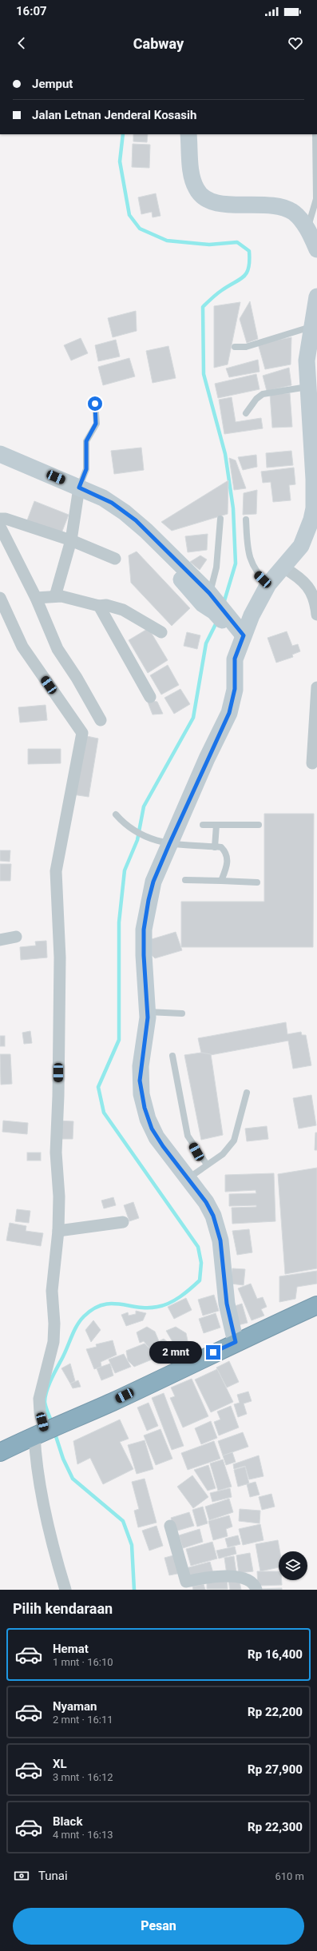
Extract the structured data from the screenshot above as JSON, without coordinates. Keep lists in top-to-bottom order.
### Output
{
  "page": {
    "status": "16:07",
    "header": "Cabway",
    "banner": ["Jemput", "Jalan Letnan Jenderal Kosasih"],
    "bubble": "2 mnt",
    "heading": "Pilih kendaraan",
    "list": [
      {
        "name": "Hemat",
        "note": "1 mnt · 16:10",
        "value": "Rp 16,400"
      },
      {
        "name": "Nyaman",
        "note": "2 mnt · 16:11",
        "value": "Rp 22,200"
      },
      {
        "name": "XL",
        "note": "3 mnt · 16:12",
        "value": "Rp 27,900"
      },
      {
        "name": "Black",
        "note": "4 mnt · 16:13",
        "value": "Rp 22,300"
      }
    ],
    "pay": ["Tunai", "610 m"],
    "buttons": "Pesan"
  }
}
